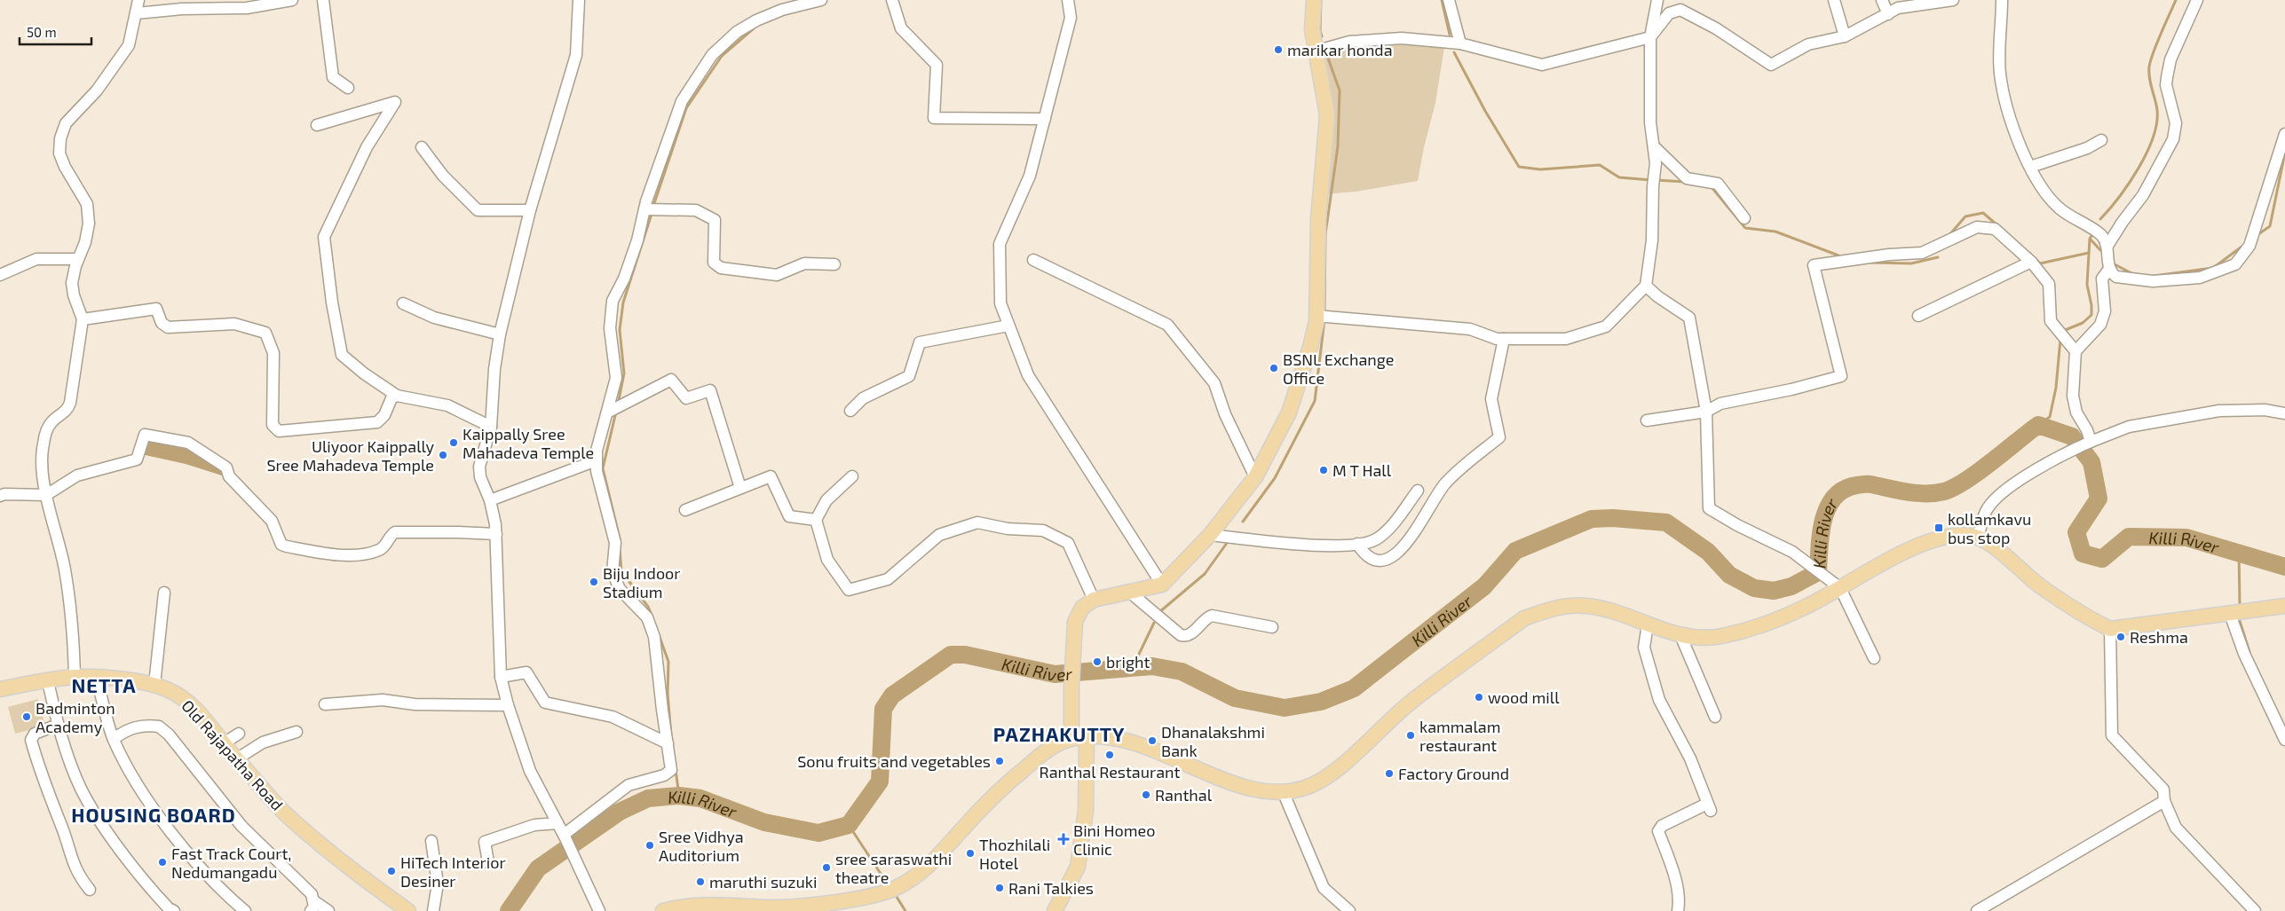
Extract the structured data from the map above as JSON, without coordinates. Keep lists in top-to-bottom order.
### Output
{
  "streets": {
    "main road": ["Old Rajapatha Road"]
  },
  "districts": ["NETTA", "PAZHAKUTTY", "HOUSING BOARD"],
  "water": ["Killi River"],
  "places": {
    "other": [
      "marikar honda",
      "BSNL Exchange Office",
      "Kaippally Sree Mahadeva Temple",
      "Uliyoor Kaippally Sree Mahadeva Temple",
      "M T Hall",
      "Biju Indoor Stadium",
      "Reshma",
      "bright",
      "wood mill",
      "Badminton Academy",
      "kammalam restaurant",
      "Dhanalakshmi Bank",
      "Ranthal Restaurant",
      "Sonu fruits and vegetables",
      "Factory Ground",
      "Ranthal",
      "Sree Vidhya Auditorium",
      "Thozhilali Hotel",
      "Fast Track Court, Nedumangadu",
      "sree saraswathi theatre",
      "HiTech Interior Desiner",
      "maruthi suzuki",
      "Rani Talkies"
    ],
    "transit": ["kollamkavu bus stop"],
    "health": ["Bini Homeo Clinic"]
  },
  "scale_bar": "50 m"
}
